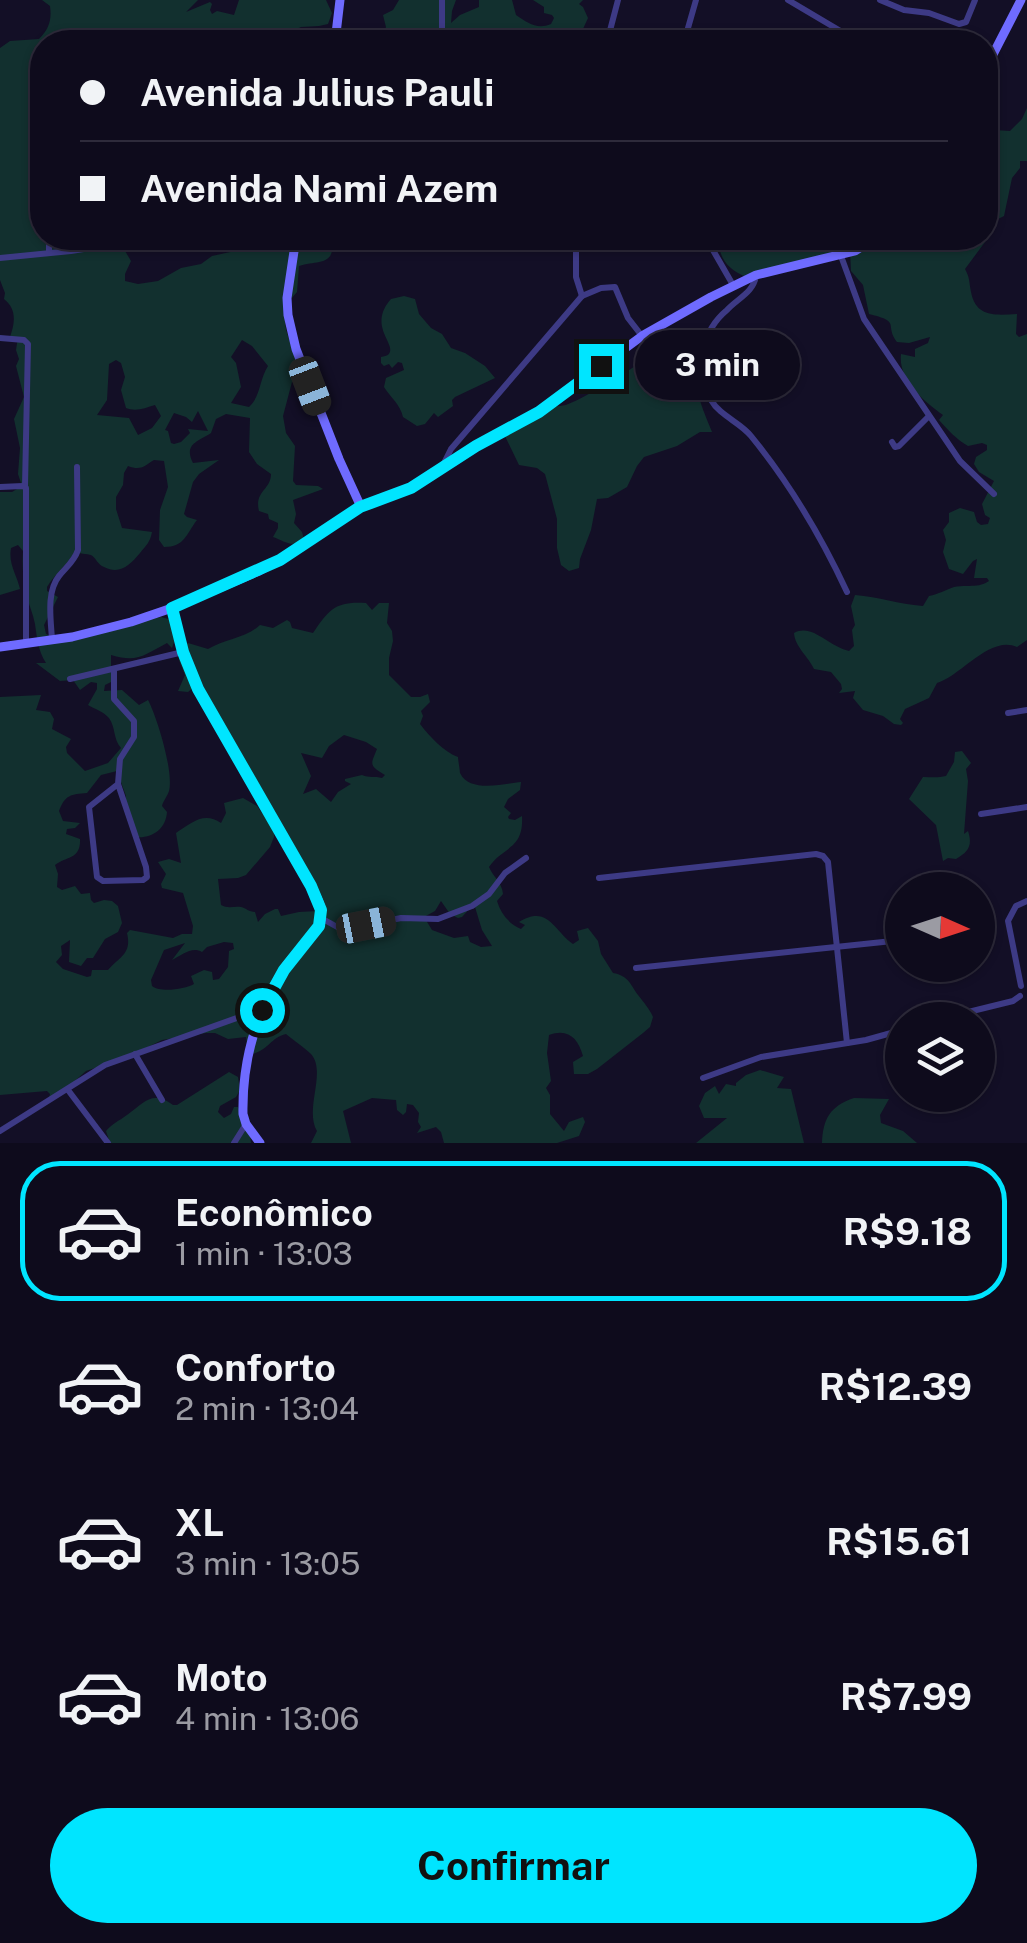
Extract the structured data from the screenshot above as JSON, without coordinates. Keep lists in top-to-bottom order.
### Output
{
  "north": "right",
  "page": {
    "banner": ["Avenida Julius Pauli", "Avenida Nami Azem"],
    "bubble": "3 min",
    "list": [
      {
        "name": "Econômico",
        "note": "1 min · 13:03",
        "value": "R$9.18"
      },
      {
        "name": "Conforto",
        "note": "2 min · 13:04",
        "value": "R$12.39"
      },
      {
        "name": "XL",
        "note": "3 min · 13:05",
        "value": "R$15.61"
      },
      {
        "name": "Moto",
        "note": "4 min · 13:06",
        "value": "R$7.99"
      }
    ],
    "buttons": "Confirmar"
  }
}
